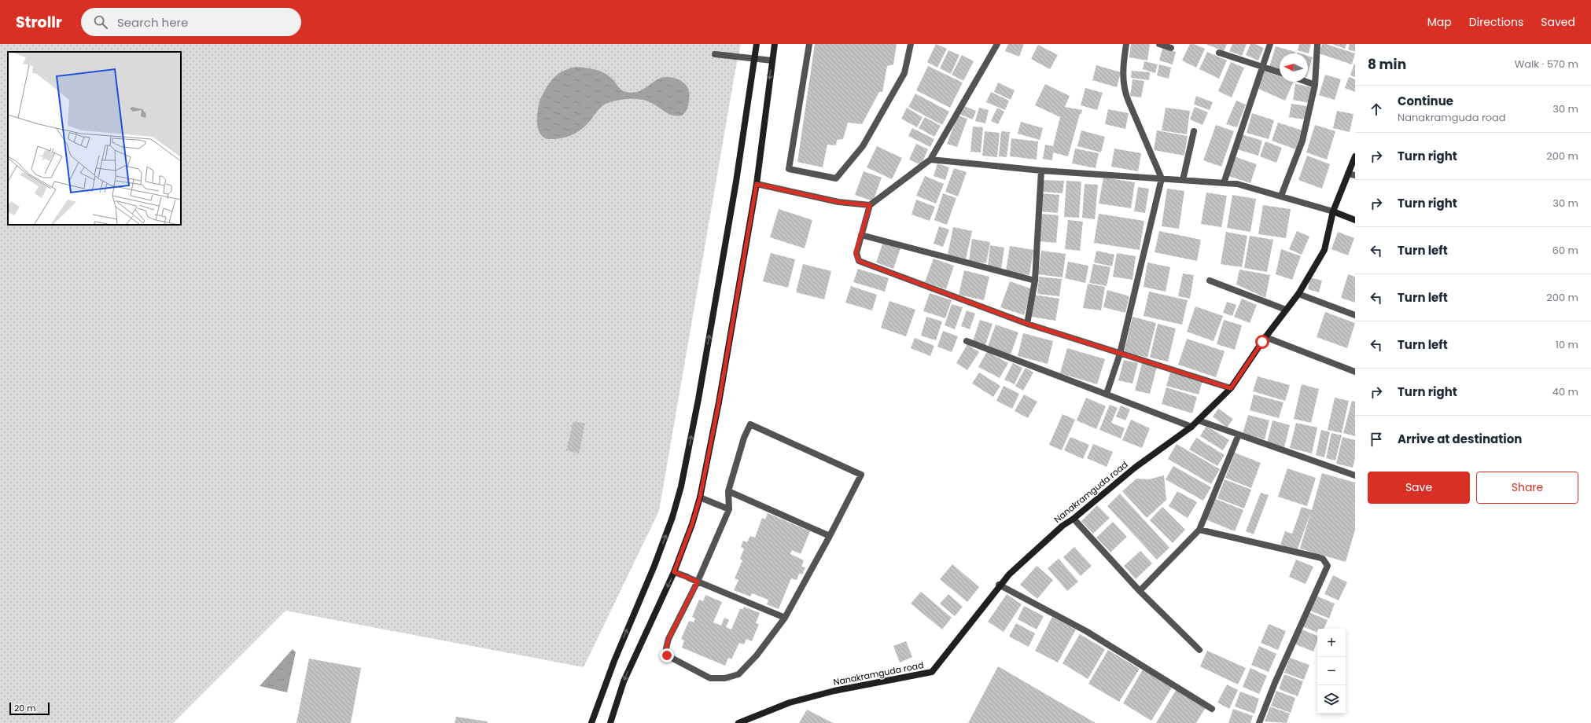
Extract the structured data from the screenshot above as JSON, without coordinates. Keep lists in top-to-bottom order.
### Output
{
  "streets": {
    "main road": ["Nanakramguda road"]
  },
  "scale_bar": "20 m",
  "north": "left",
  "page": {
    "header": "Strollr",
    "search": "Search here",
    "nav": ["Map", "Directions", "Saved"],
    "heading": ["8 min", "Walk · 570 m"],
    "list": [
      ["Continue", "Nanakramguda road", "30 m"],
      ["Turn right", "200 m"],
      ["Turn right", "30 m"],
      ["Turn left", "60 m"],
      ["Turn left", "200 m"],
      ["Turn left", "10 m"],
      ["Turn right", "40 m"],
      "Arrive at destination"
    ],
    "buttons": ["Save", "Share"],
    "map_buttons": ["+", "−"],
    "scale": "20 m"
  }
}
